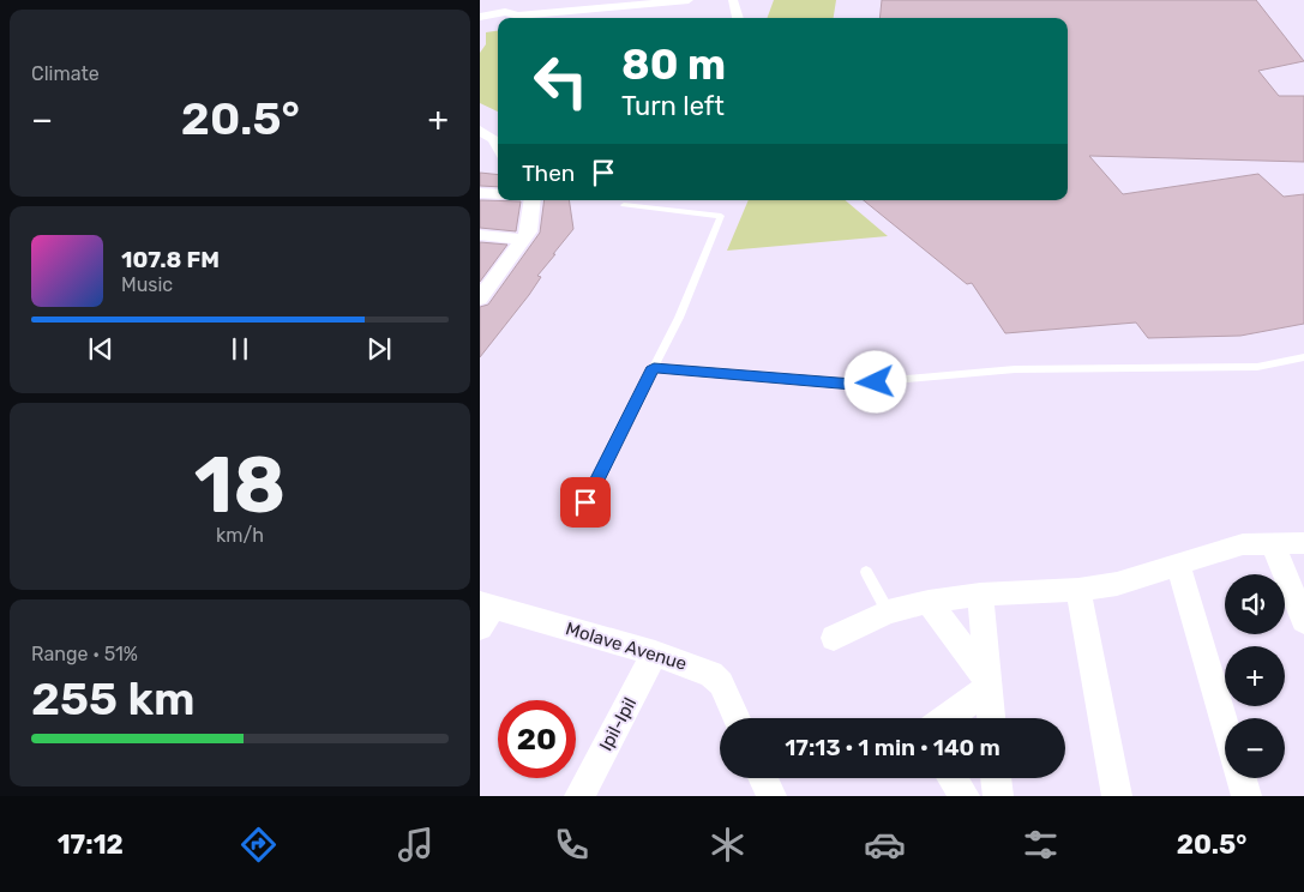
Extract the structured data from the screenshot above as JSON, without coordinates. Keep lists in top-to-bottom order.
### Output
{
  "streets": {
    "street": ["Molave Avenue", "Ipil-Ipil"]
  },
  "crossings": [
    ["Molave Avenue", "Ipil-Ipil"]
  ],
  "page": {
    "tile": [
      "Climate",
      ["18", "km/h"],
      ["Range · 51%", "255 km"]
    ],
    "turn": ["80 m", "Turn left"],
    "heat": ["−", "20.5°", "+"],
    "then": "Then",
    "song": ["107.8 FM", "Music"],
    "map_buttons": ["+", "−"],
    "limit": "20",
    "trip": "17:13 · 1 min · 140 m",
    "tabs": ["17:12", "20.5°"]
  }
}
